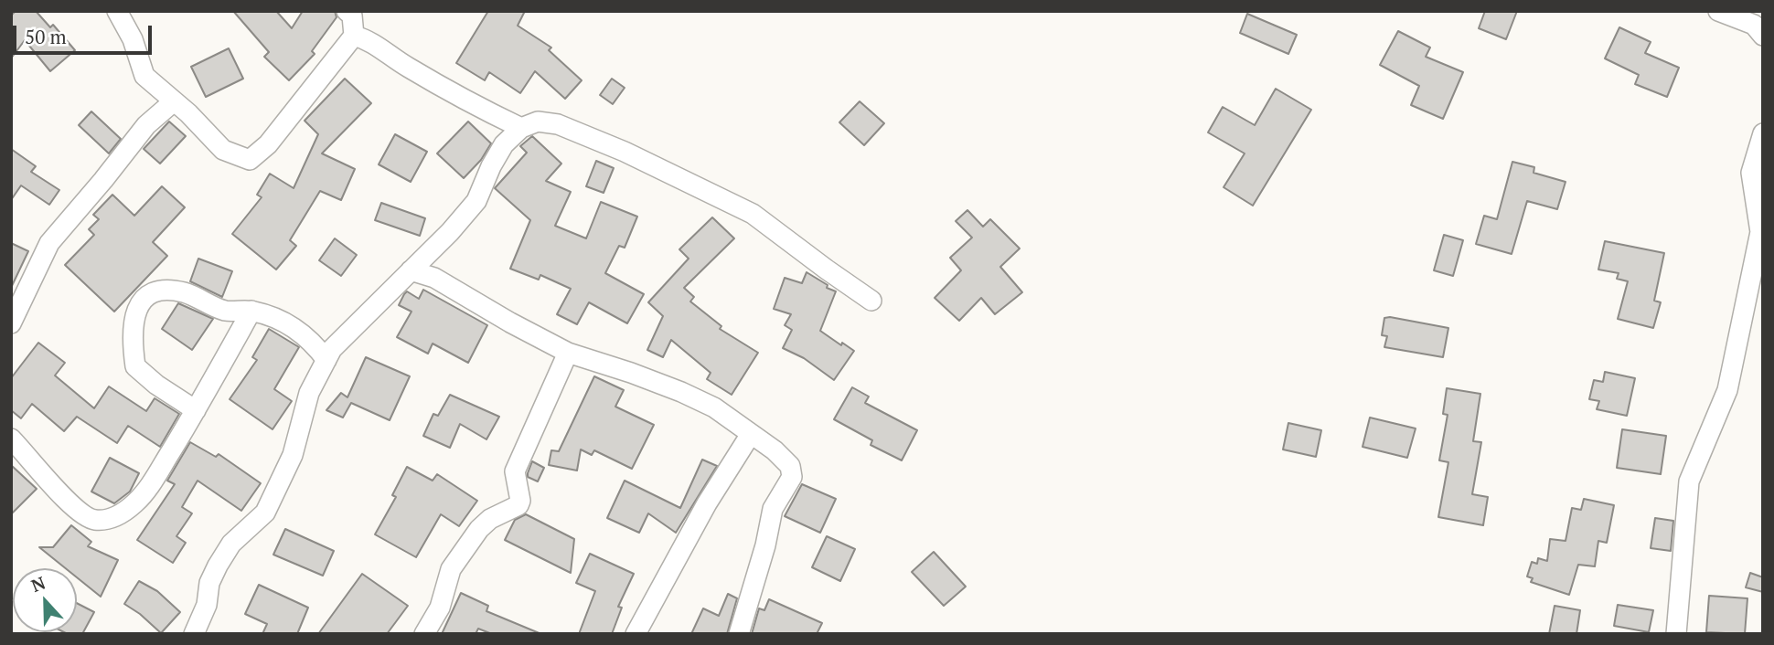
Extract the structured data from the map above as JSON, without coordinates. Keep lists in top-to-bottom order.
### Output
{
  "scale_bar": "50 m",
  "north": "top"
}
